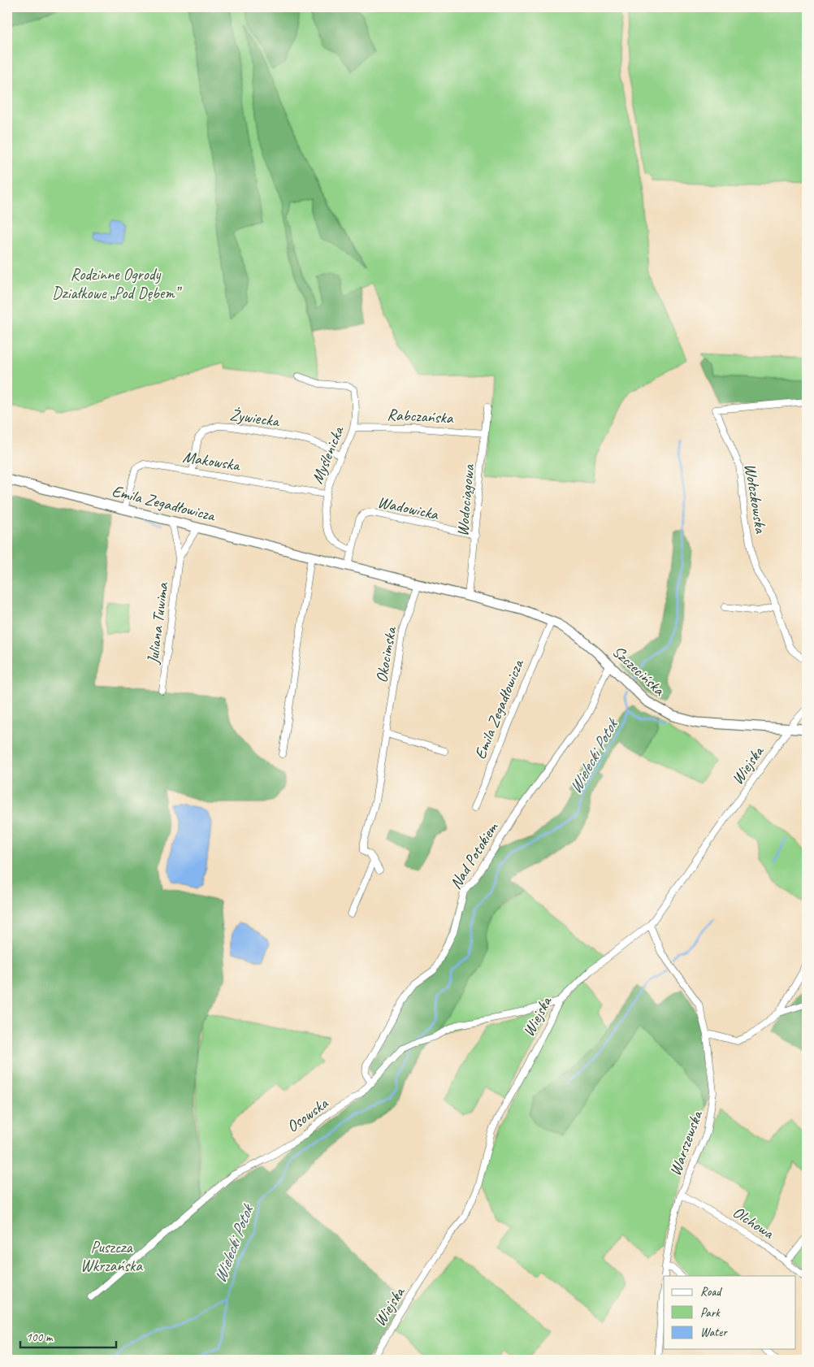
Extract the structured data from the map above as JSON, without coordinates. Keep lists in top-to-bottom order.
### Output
{
  "streets": {
    "main road": ["Emila Zegadłowicza", "Szczecińska"],
    "street": [
      "Rabczańska",
      "Żywiecka",
      "Myślenicka",
      "Makowska",
      "Wołczkowska",
      "Wodociągowa",
      "Wadowicka",
      "Juliana Tuwima",
      "Okocimska",
      "Wiejska",
      "Nad Potokiem",
      "Osowska",
      "Warszewska",
      "Olchowa"
    ]
  },
  "crossings": [
    ["Rabczańska", "Myślenicka"],
    ["Rabczańska", "Wodociągowa"],
    ["Żywiecka", "Myślenicka"],
    ["Żywiecka", "Makowska"],
    ["Myślenicka", "Makowska"],
    ["Myślenicka", "Wadowicka"],
    ["Makowska", "Emila Zegadłowicza"],
    ["Wodociągowa", "Emila Zegadłowicza"],
    ["Wodociągowa", "Wadowicka"],
    ["Emila Zegadłowicza", "Wadowicka"],
    ["Emila Zegadłowicza", "Juliana Tuwima"],
    ["Emila Zegadłowicza", "Okocimska"],
    ["Emila Zegadłowicza", "Szczecińska"],
    ["Szczecińska", "Wiejska"],
    ["Szczecińska", "Nad Potokiem"],
    ["Wiejska", "Osowska"],
    ["Wiejska", "Warszewska"],
    ["Nad Potokiem", "Osowska"],
    ["Warszewska", "Olchowa"]
  ],
  "water": ["Wielecki Potok"],
  "parks": ["Rodzinne Ogrody Działkowe „Pod Dębem”", "Puszcza Wkrzańska"],
  "legend": ["Road", "Park", "Water"],
  "scale_bar": "100 m"
}
